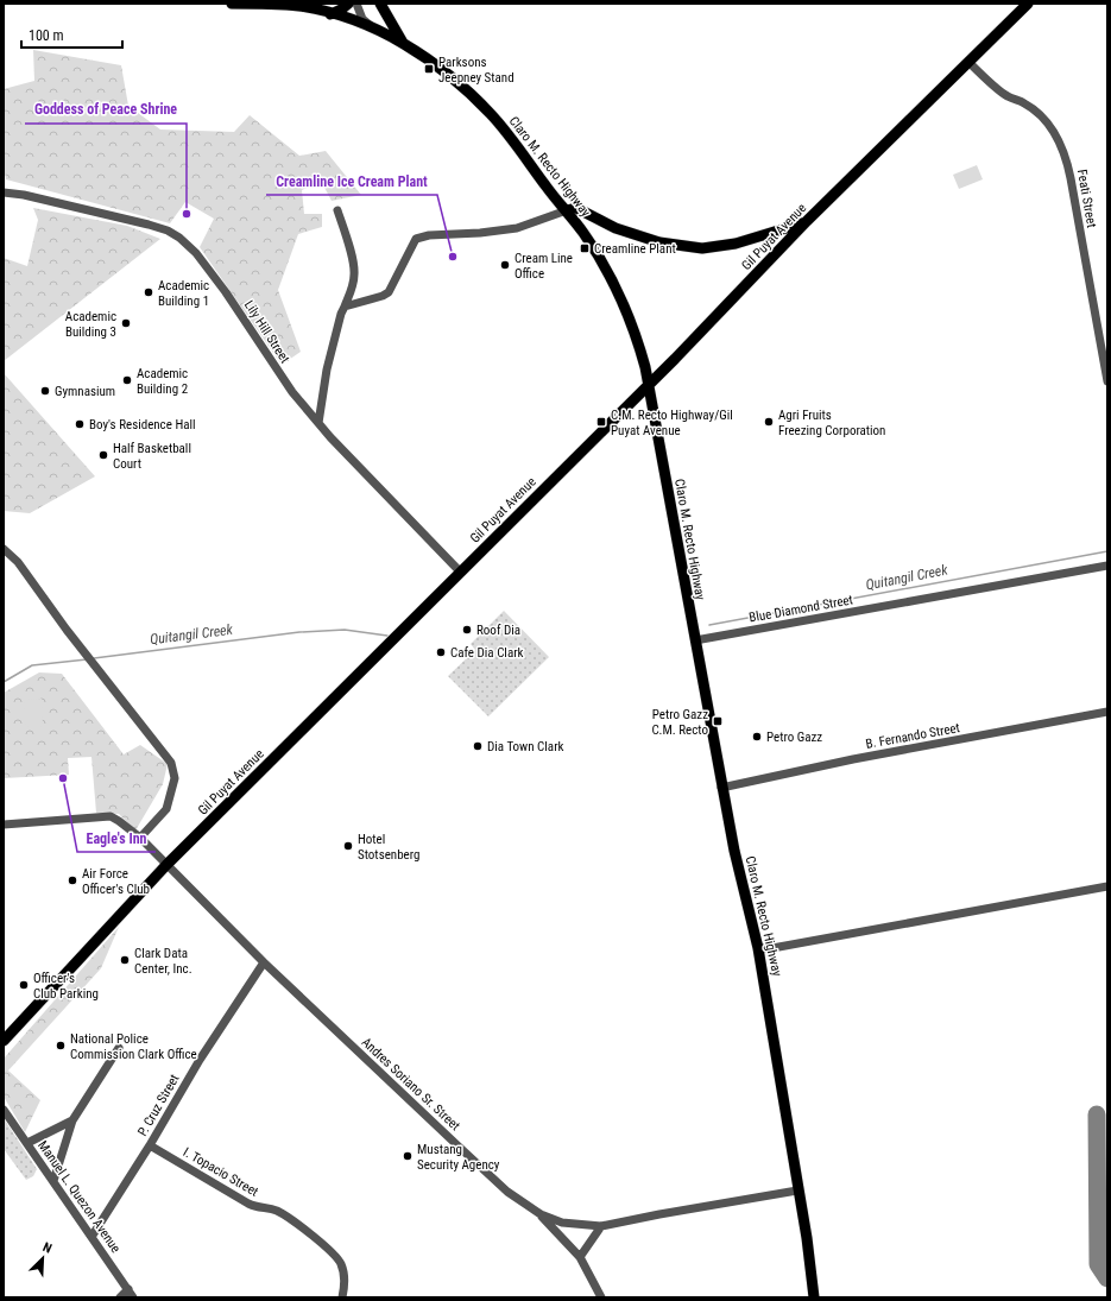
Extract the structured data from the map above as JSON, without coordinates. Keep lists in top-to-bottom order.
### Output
{
  "streets": {
    "main road": ["Claro M. Recto Highway", "Gil Puyat Avenue"],
    "street": [
      "Feati Street",
      "Lily Hill Street",
      "Blue Diamond Street",
      "B. Fernando Street",
      "Andres Soriano Sr. Street",
      "P. Cruz Street",
      "I. Topacio Street",
      "Manuel L. Quezon Avenue"
    ]
  },
  "crossings": [
    ["Claro M. Recto Highway", "Gil Puyat Avenue"],
    ["Claro M. Recto Highway", "Blue Diamond Street"],
    ["Claro M. Recto Highway", "B. Fernando Street"],
    ["Claro M. Recto Highway", "Andres Soriano Sr. Street"],
    ["Feati Street", "Gil Puyat Avenue"],
    ["Gil Puyat Avenue", "Lily Hill Street"],
    ["Gil Puyat Avenue", "Andres Soriano Sr. Street"],
    ["Andres Soriano Sr. Street", "P. Cruz Street"],
    ["P. Cruz Street", "I. Topacio Street"],
    ["P. Cruz Street", "Manuel L. Quezon Avenue"]
  ],
  "water": ["Quitangil Creek"],
  "places": {
    "transit": [
      "Parksons Jeepney Stand",
      "Creamline Plant",
      "C.M. Recto Highway/Gil Puyat Avenue",
      "Petro Gazz C.M. Recto"
    ],
    "other": [
      "Goddess of Peace Shrine",
      "Creamline Ice Cream Plant",
      "Cream Line Office",
      "Academic Building 1",
      "Academic Building 3",
      "Academic Building 2",
      "Gymnasium",
      "Agri Fruits Freezing Corporation",
      "Boy's Residence Hall",
      "Half Basketball Court",
      "Roof Dia",
      "Cafe Dia Clark",
      "Petro Gazz",
      "Dia Town Clark",
      "Eagle's Inn",
      "Hotel Stotsenberg",
      "Air Force Officer's Club",
      "Clark Data Center, Inc.",
      "Officer's Club Parking",
      "National Police Commission Clark Office",
      "Mustang Security Agency"
    ]
  },
  "scale_bar": "100 m",
  "north": "top right"
}
